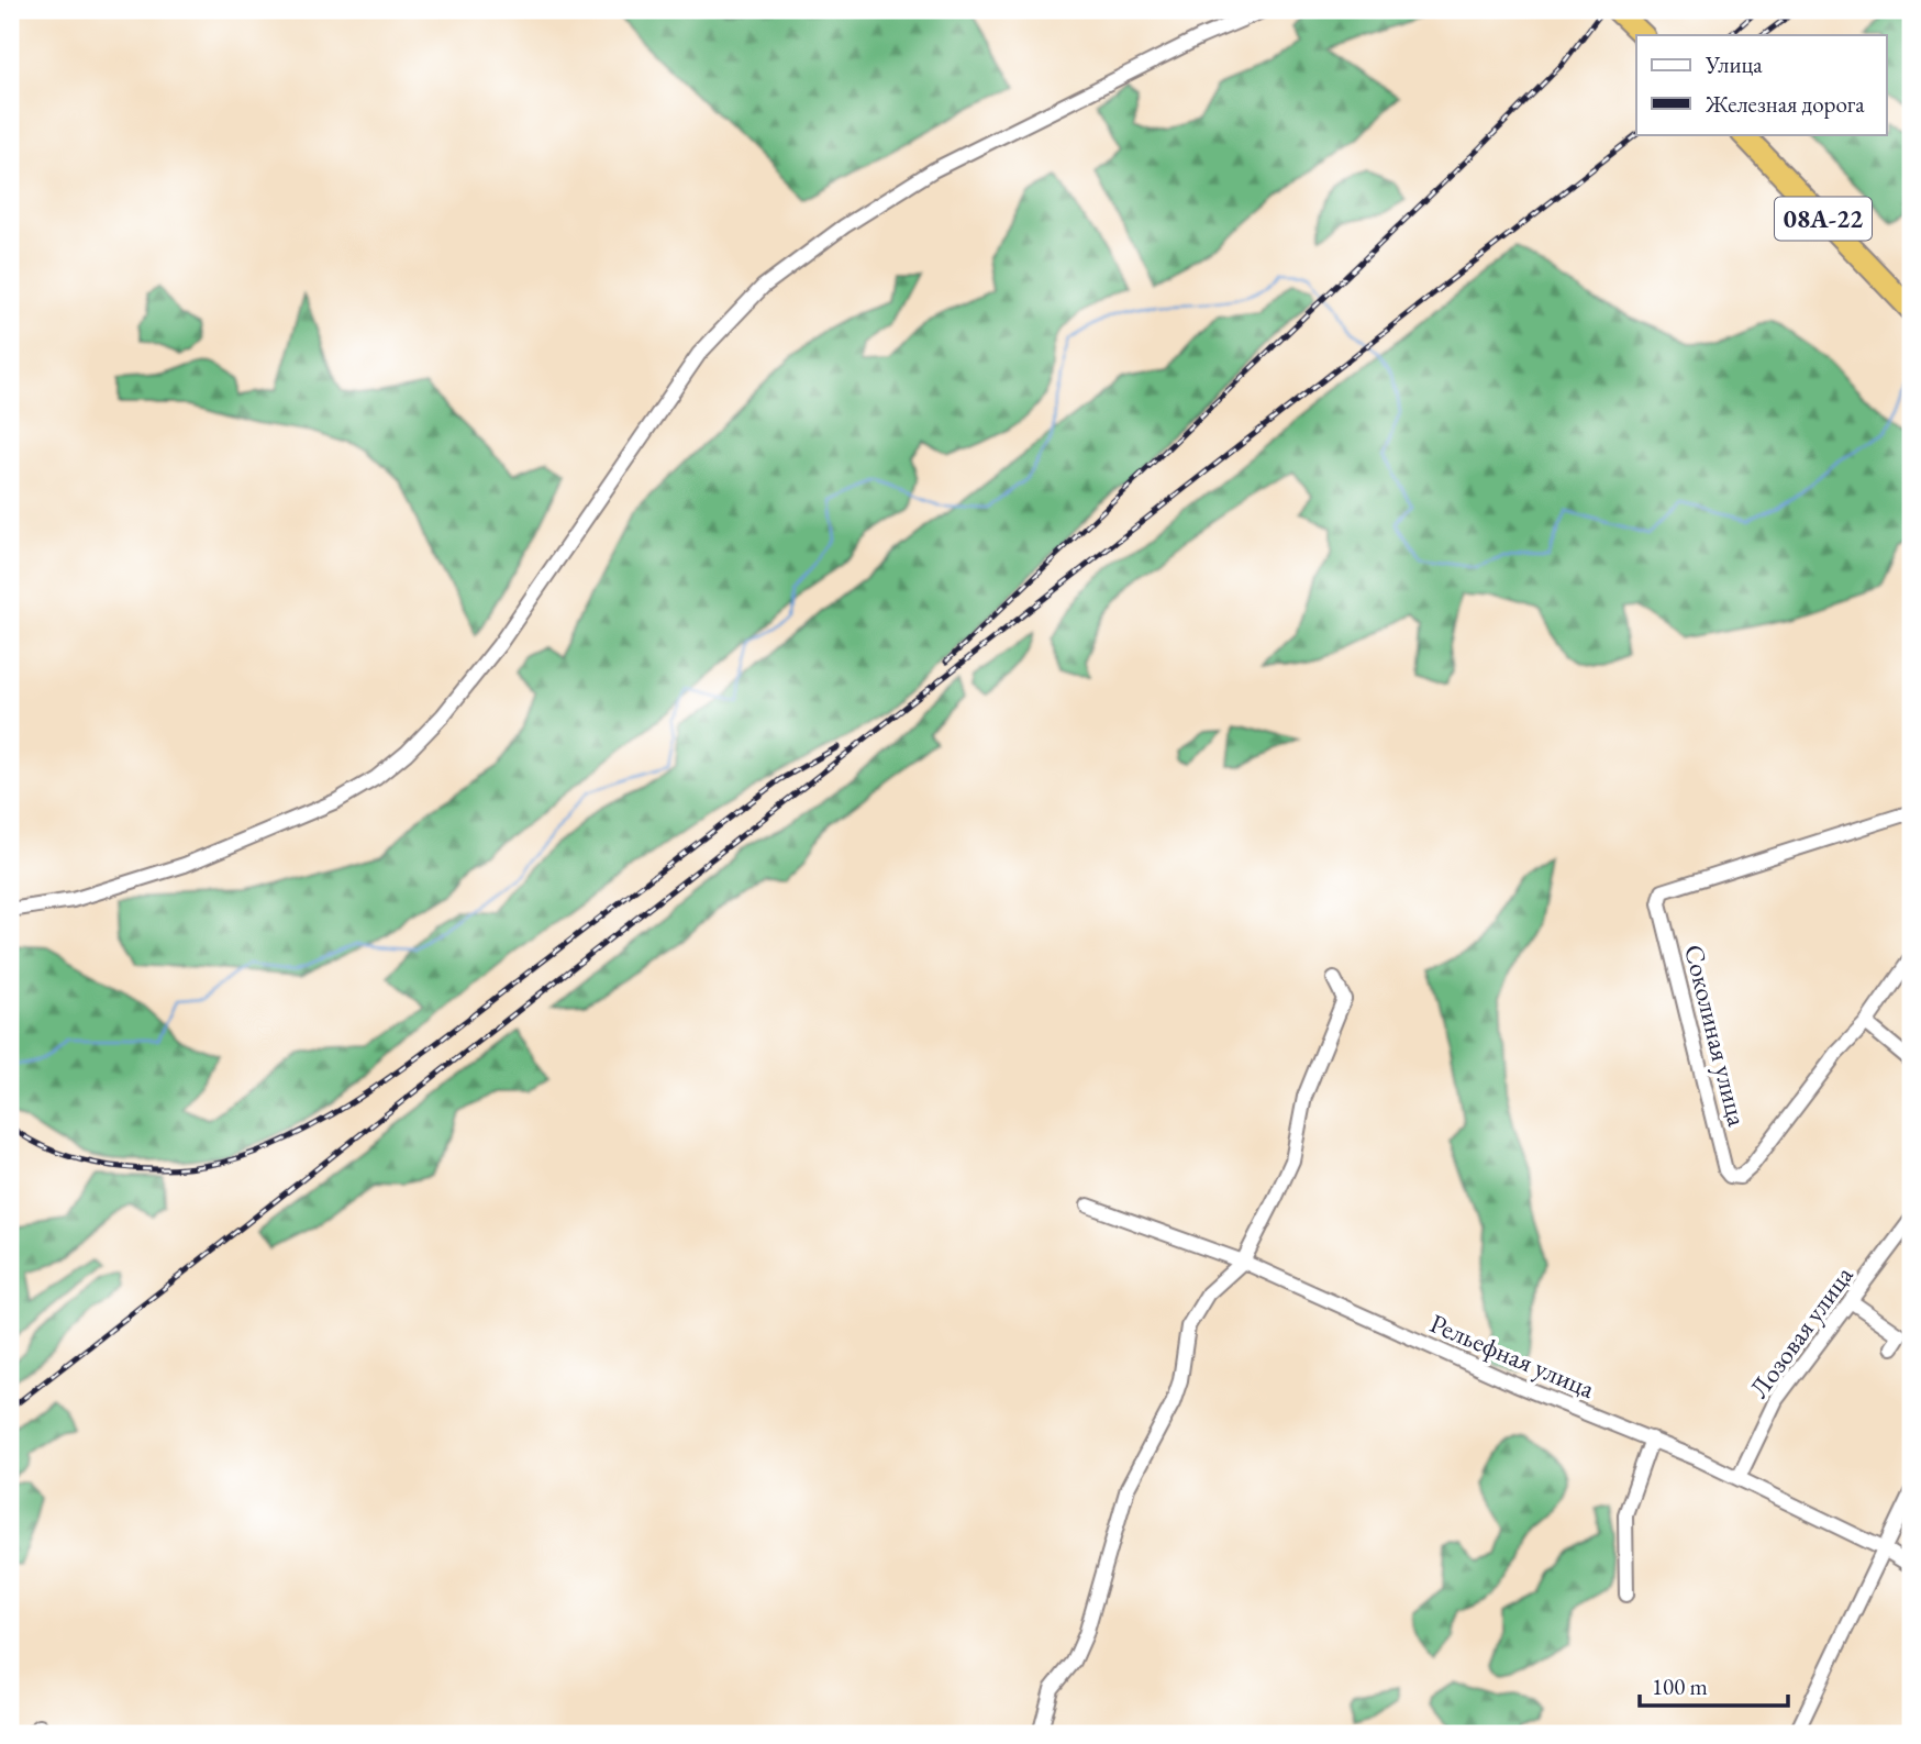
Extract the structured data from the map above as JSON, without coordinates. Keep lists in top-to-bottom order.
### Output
{
  "streets": {
    "highway": ["08А-22"],
    "street": ["Соколиная улица", "Лозовая улица", "Рельефная улица"]
  },
  "crossings": [
    ["Лозовая улица", "Рельефная улица"]
  ],
  "legend": ["Улица", "Железная дорога"],
  "scale_bar": "100 m"
}
